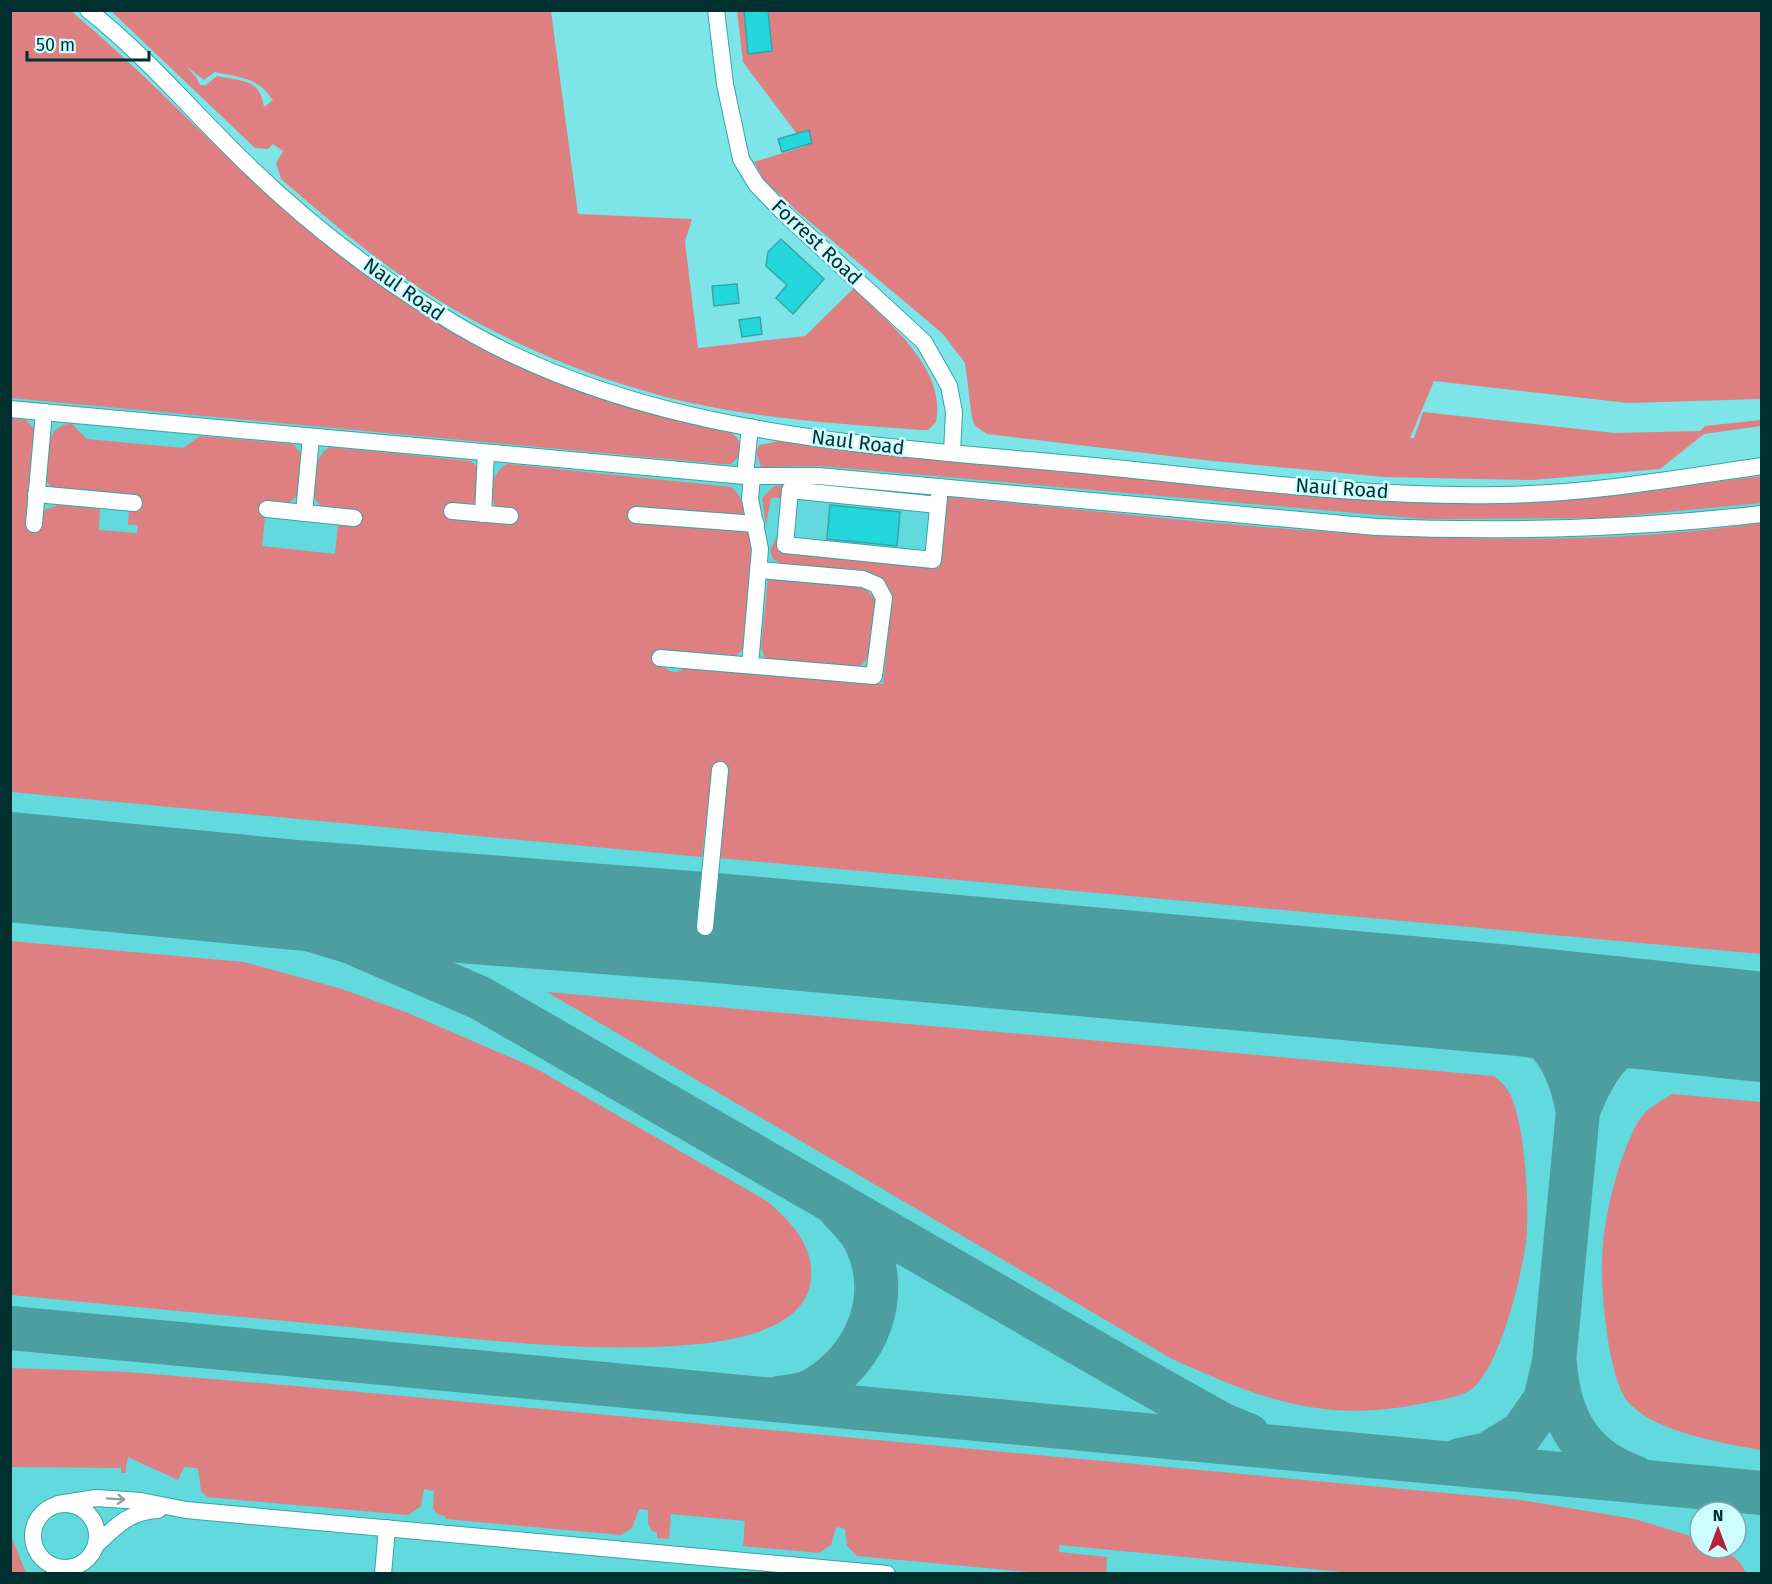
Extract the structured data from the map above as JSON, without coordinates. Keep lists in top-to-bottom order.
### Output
{
  "streets": {
    "street": ["Forrest Road", "Naul Road"]
  },
  "crossings": [
    ["Forrest Road", "Naul Road"]
  ],
  "scale_bar": "50 m",
  "north": "top"
}
